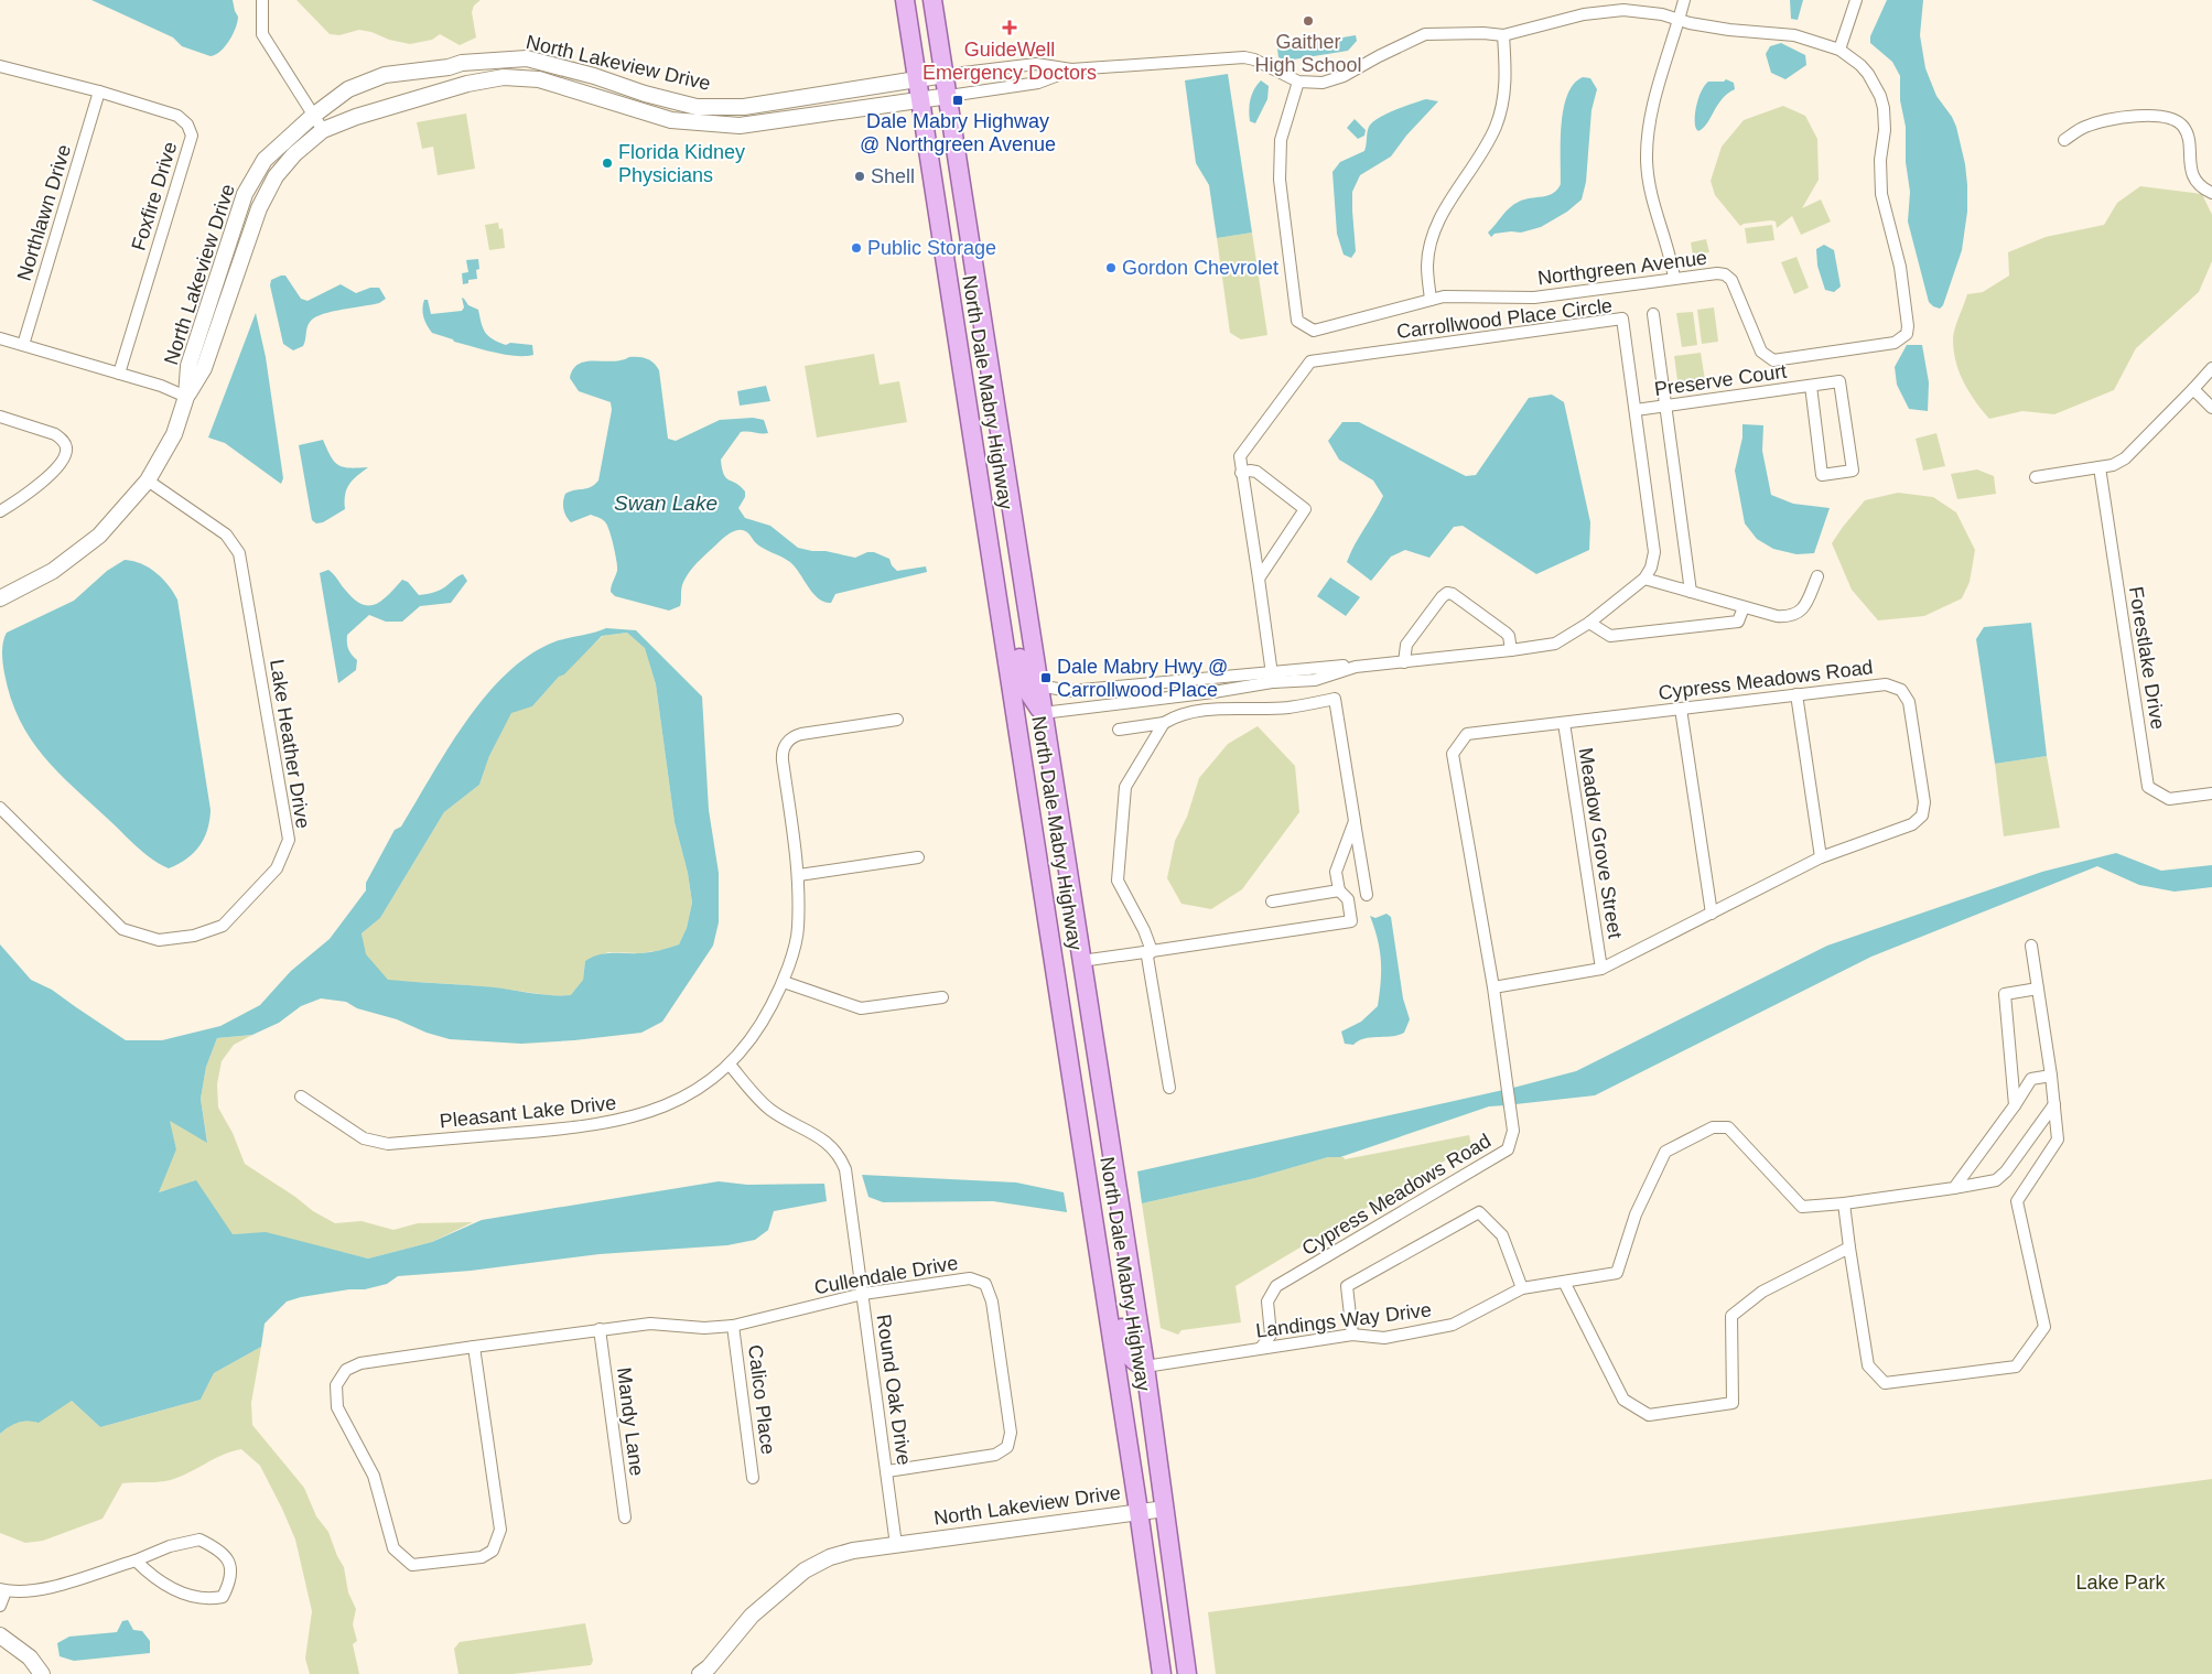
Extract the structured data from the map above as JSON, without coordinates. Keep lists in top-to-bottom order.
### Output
{
  "streets": {
    "main road": ["North Dale Mabry Highway"],
    "street": [
      "North Lakeview Drive",
      "Foxfire Drive",
      "Northlawn Drive",
      "Northgreen Avenue",
      "Carrollwood Place Circle",
      "Preserve Court",
      "Forestlake Drive",
      "Cypress Meadows Road",
      "Lake Heather Drive",
      "Meadow Grove Street",
      "Pleasant Lake Drive",
      "Cullendale Drive",
      "Landings Way Drive",
      "Round Oak Drive",
      "Calico Place",
      "Mandy Lane"
    ]
  },
  "crossings": [
    ["North Lakeview Drive", "Northgreen Avenue"],
    ["North Lakeview Drive", "North Dale Mabry Highway"],
    ["North Lakeview Drive", "Lake Heather Drive"],
    ["North Lakeview Drive", "Round Oak Drive"],
    ["Foxfire Drive", "Northlawn Drive"],
    ["Northgreen Avenue", "North Dale Mabry Highway"],
    ["Carrollwood Place Circle", "Preserve Court"],
    ["North Dale Mabry Highway", "Landings Way Drive"],
    ["Cypress Meadows Road", "Meadow Grove Street"],
    ["Cypress Meadows Road", "Landings Way Drive"],
    ["Pleasant Lake Drive", "Round Oak Drive"],
    ["Cullendale Drive", "Round Oak Drive"],
    ["Cullendale Drive", "Calico Place"],
    ["Cullendale Drive", "Mandy Lane"]
  ],
  "water": ["Swan Lake"],
  "parks": ["Lake Park"],
  "places": {
    "other": [
      "Gaither High School",
      "Florida Kidney Physicians",
      "Shell",
      "Public Storage",
      "Gordon Chevrolet"
    ],
    "health": ["GuideWell Emergency Doctors"],
    "transit": ["Dale Mabry Highway @ Northgreen Avenue", "Dale Mabry Hwy @ Carrollwood Place"]
  }
}
